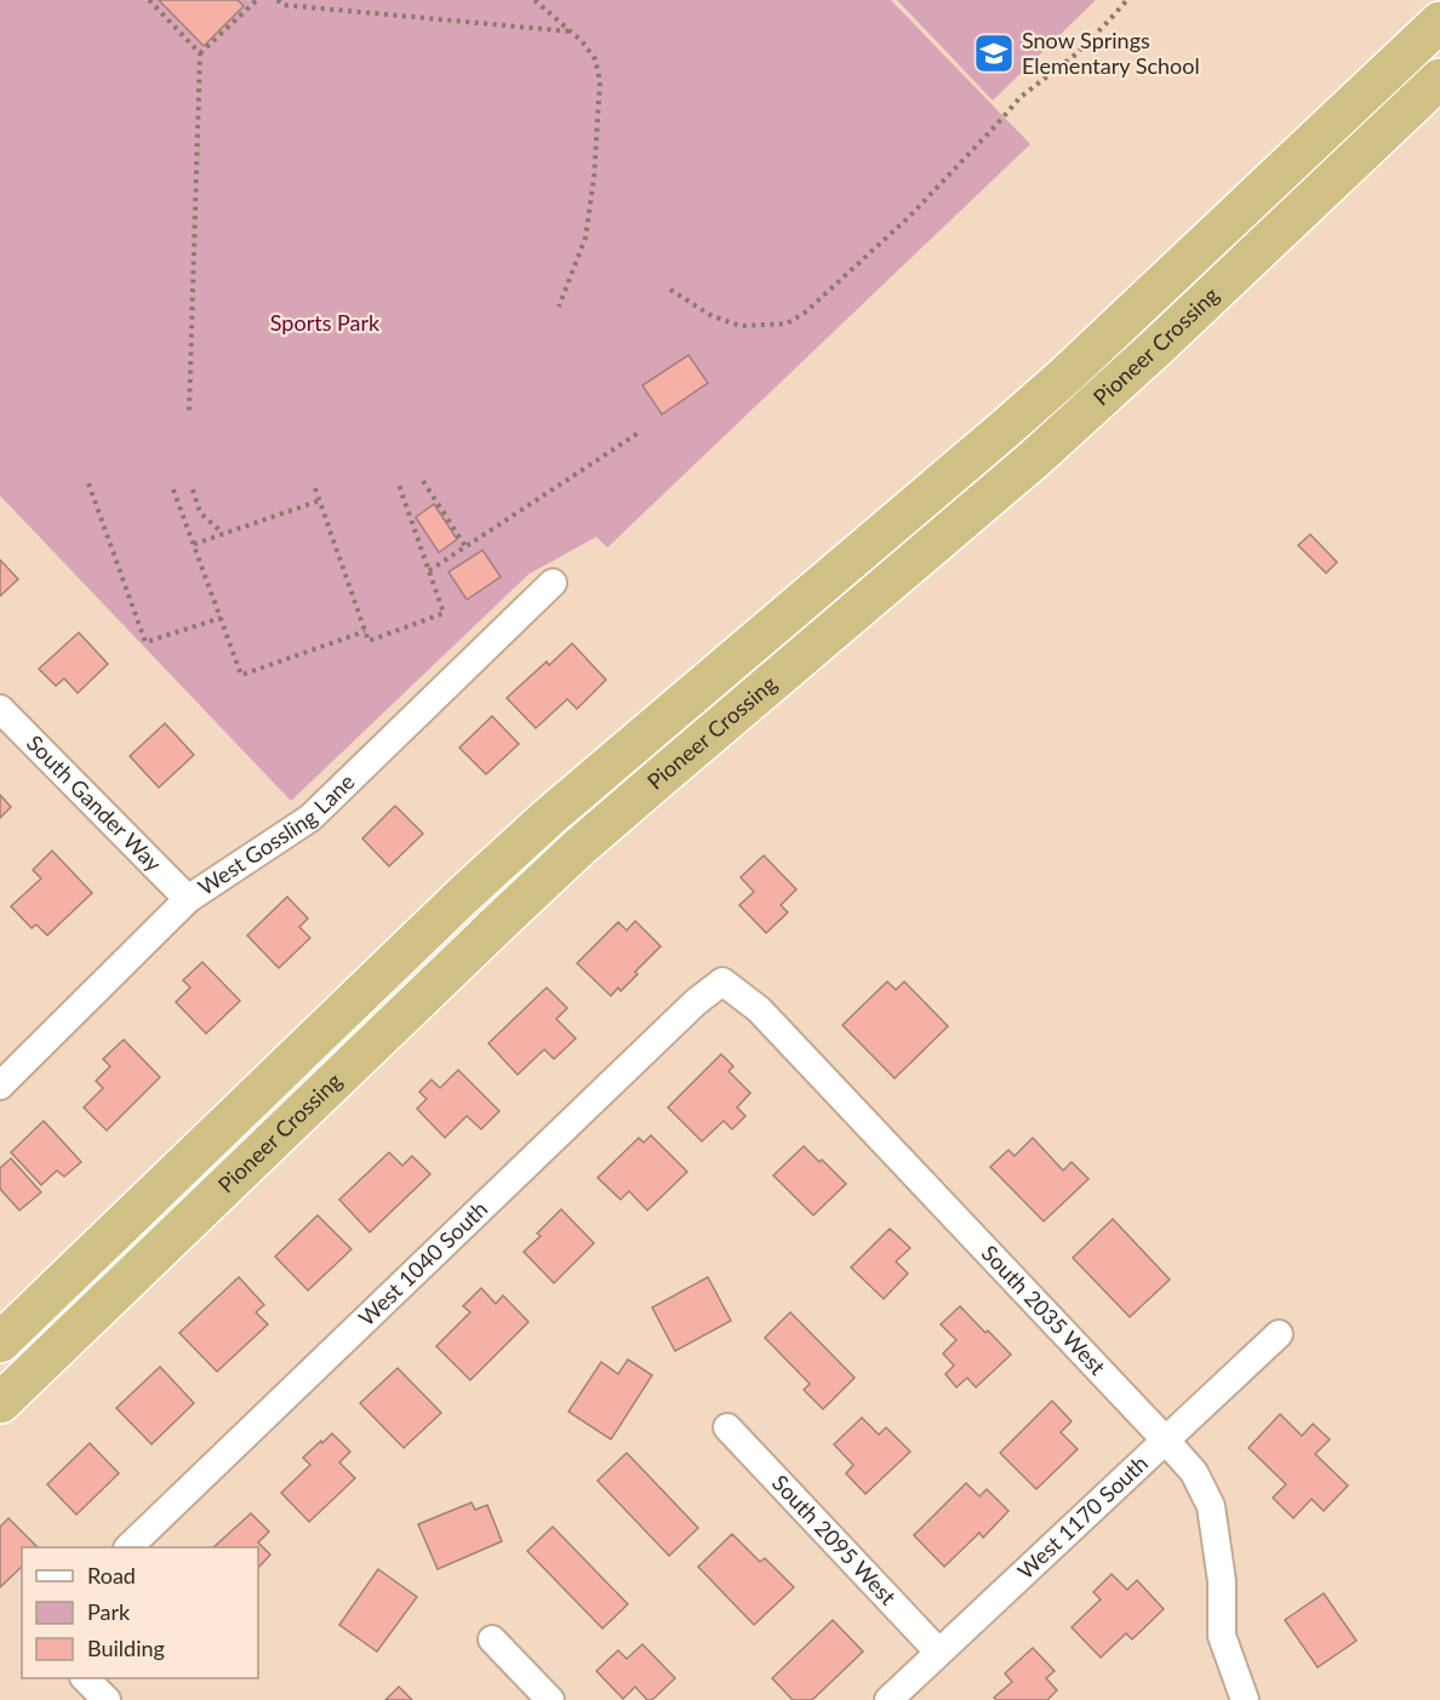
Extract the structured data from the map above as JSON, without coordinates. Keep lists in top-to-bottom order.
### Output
{
  "streets": {
    "highway": ["Pioneer Crossing"],
    "street": [
      "South Gander Way",
      "West Gossling Lane",
      "West 1040 South",
      "South 2035 West",
      "West 1170 South",
      "South 2095 West"
    ]
  },
  "crossings": [
    ["South Gander Way", "West Gossling Lane"],
    ["West 1040 South", "South 2035 West"],
    ["South 2035 West", "West 1170 South"],
    ["West 1170 South", "South 2095 West"]
  ],
  "parks": ["Sports Park"],
  "places": {
    "school or university": ["Snow Springs Elementary School"]
  },
  "legend": ["Road", "Park", "Building"]
}
